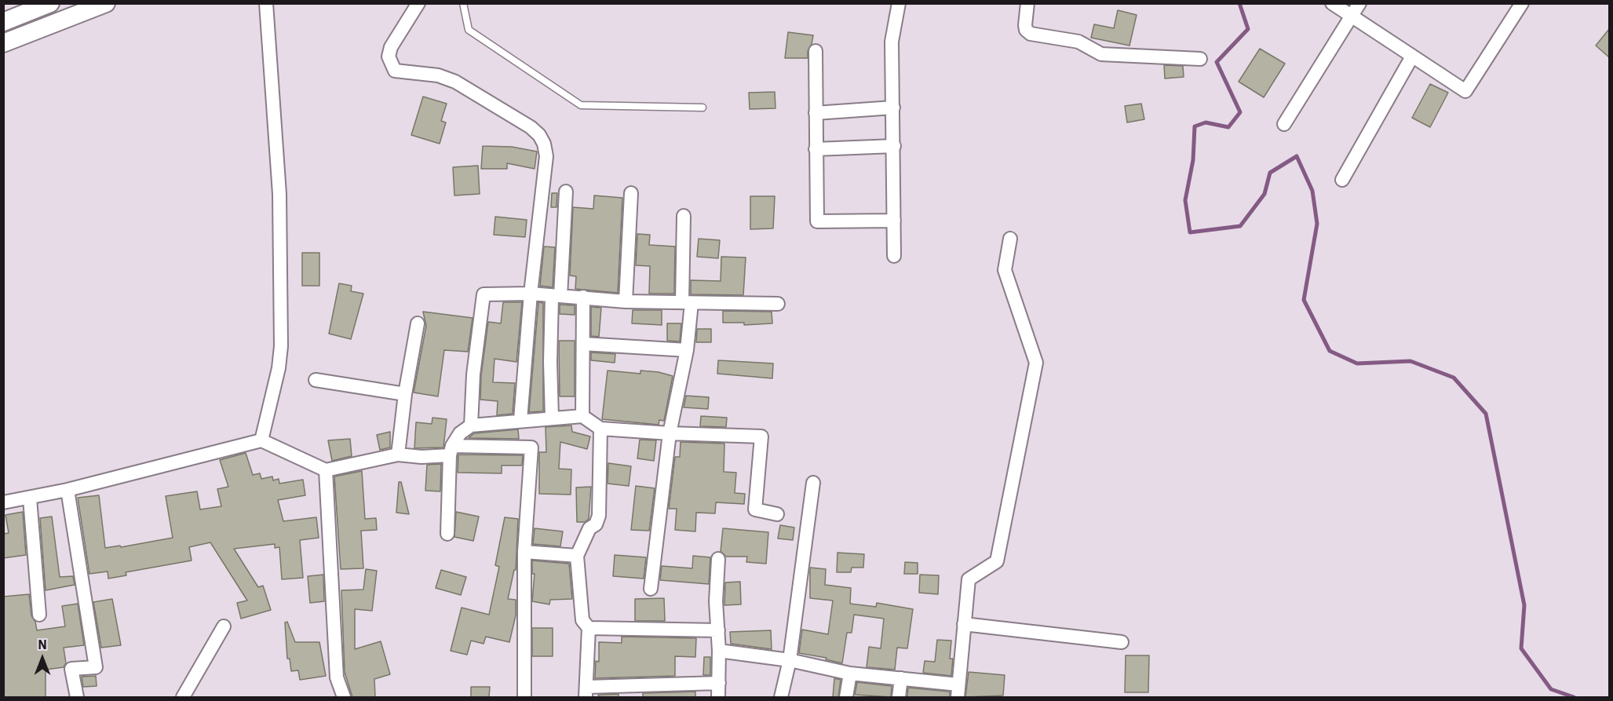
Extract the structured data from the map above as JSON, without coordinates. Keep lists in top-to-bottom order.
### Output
{
  "north": "top"
}
